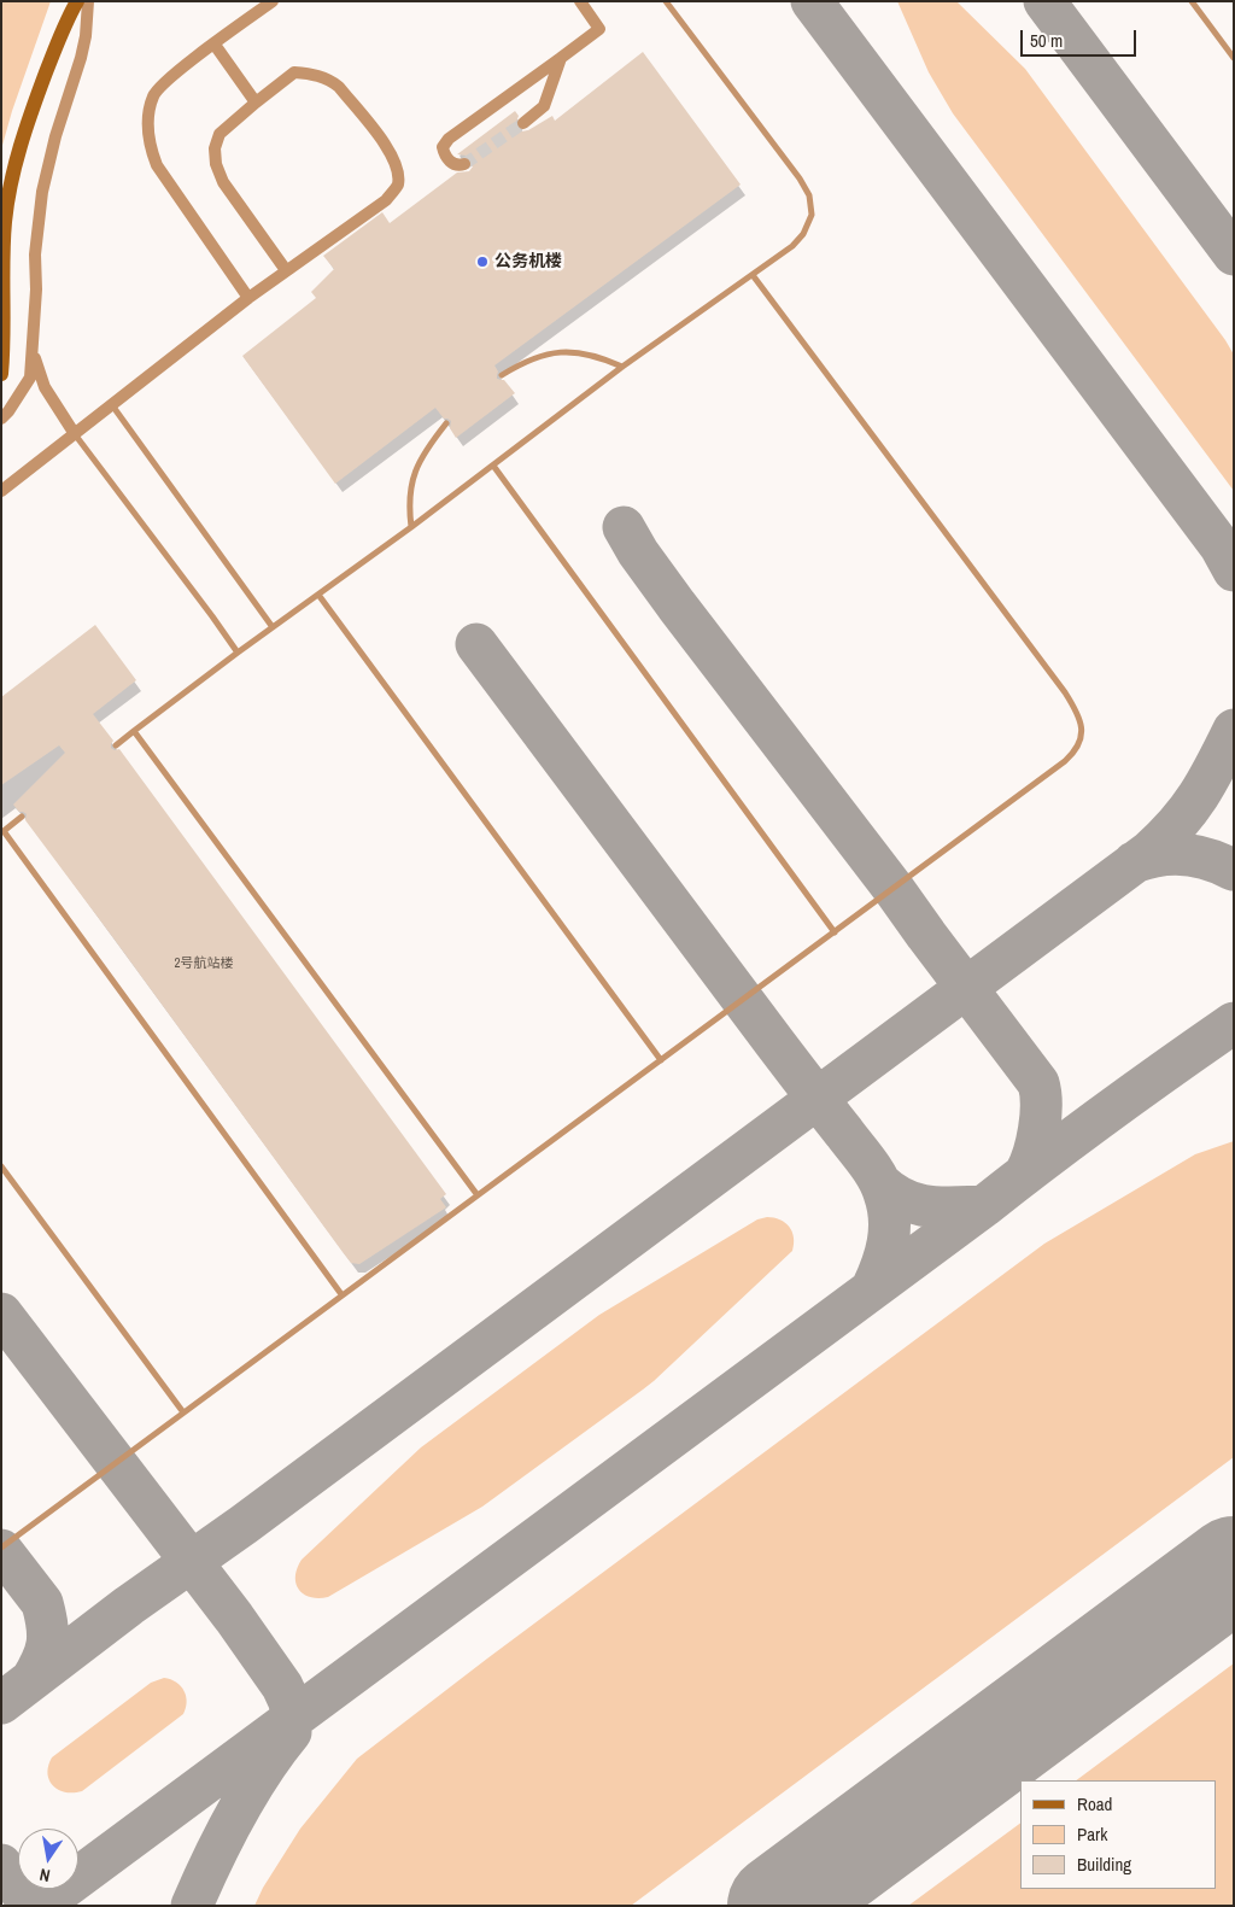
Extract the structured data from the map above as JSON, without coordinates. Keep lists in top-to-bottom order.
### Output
{
  "places": ["公务机楼"],
  "house_numbers": ["2号航站楼"],
  "legend": ["Road", "Park", "Building"],
  "scale_bar": "50 m",
  "north": "bottom"
}
